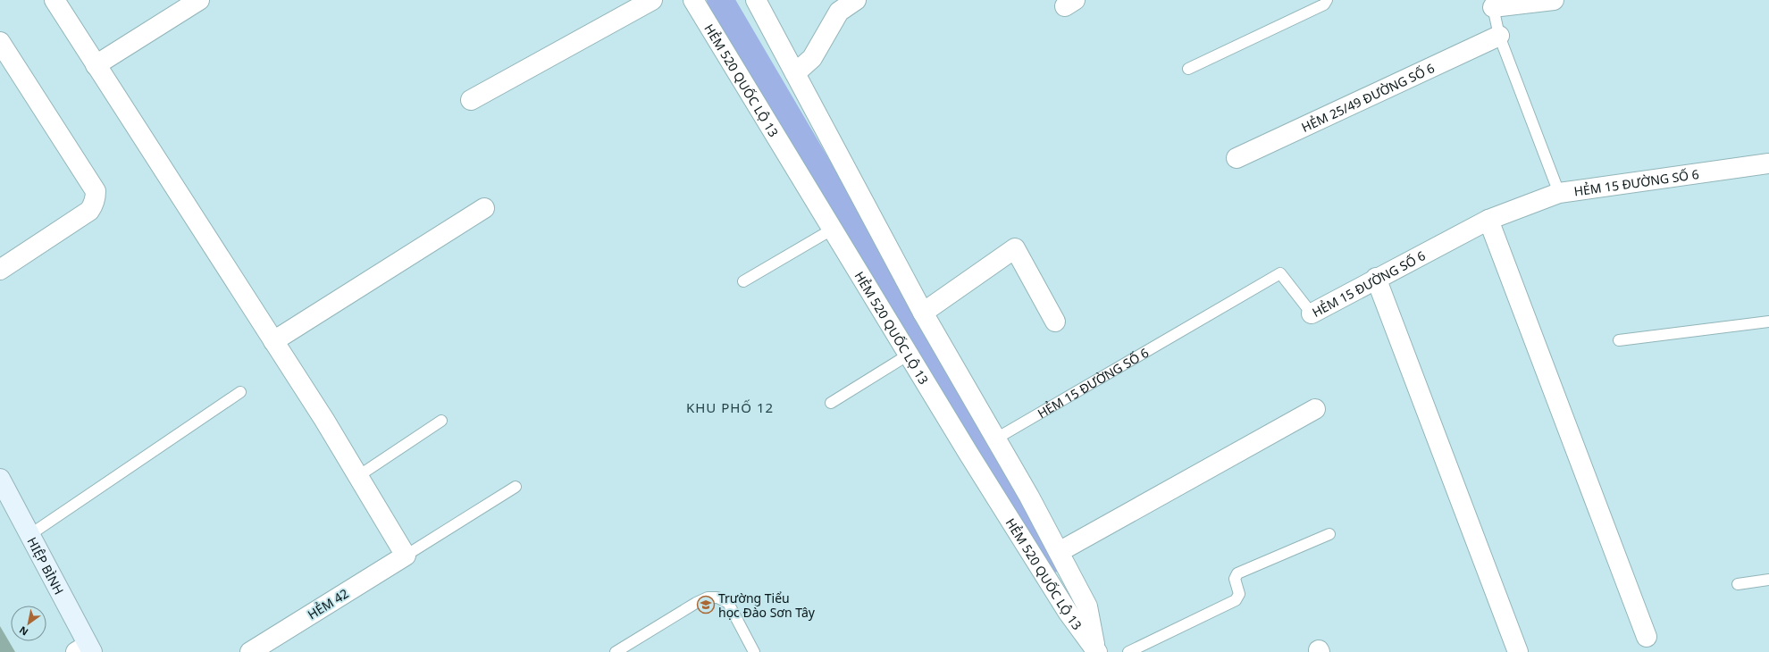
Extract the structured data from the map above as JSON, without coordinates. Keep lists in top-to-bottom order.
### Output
{
  "streets": {
    "main road": ["HIỆP BÌNH"],
    "street": [
      "HẺM 520 QUỐC LỘ 13",
      "HẺM 25/49 ĐƯỜNG SỐ 6",
      "HẺM 15 ĐƯỜNG SỐ 6",
      "HẺM 42"
    ]
  },
  "districts": ["KHU PHỐ 12"],
  "places": {
    "school or university": ["Trường Tiểu học Đào Sơn Tây"]
  },
  "north": "bottom left"
}
